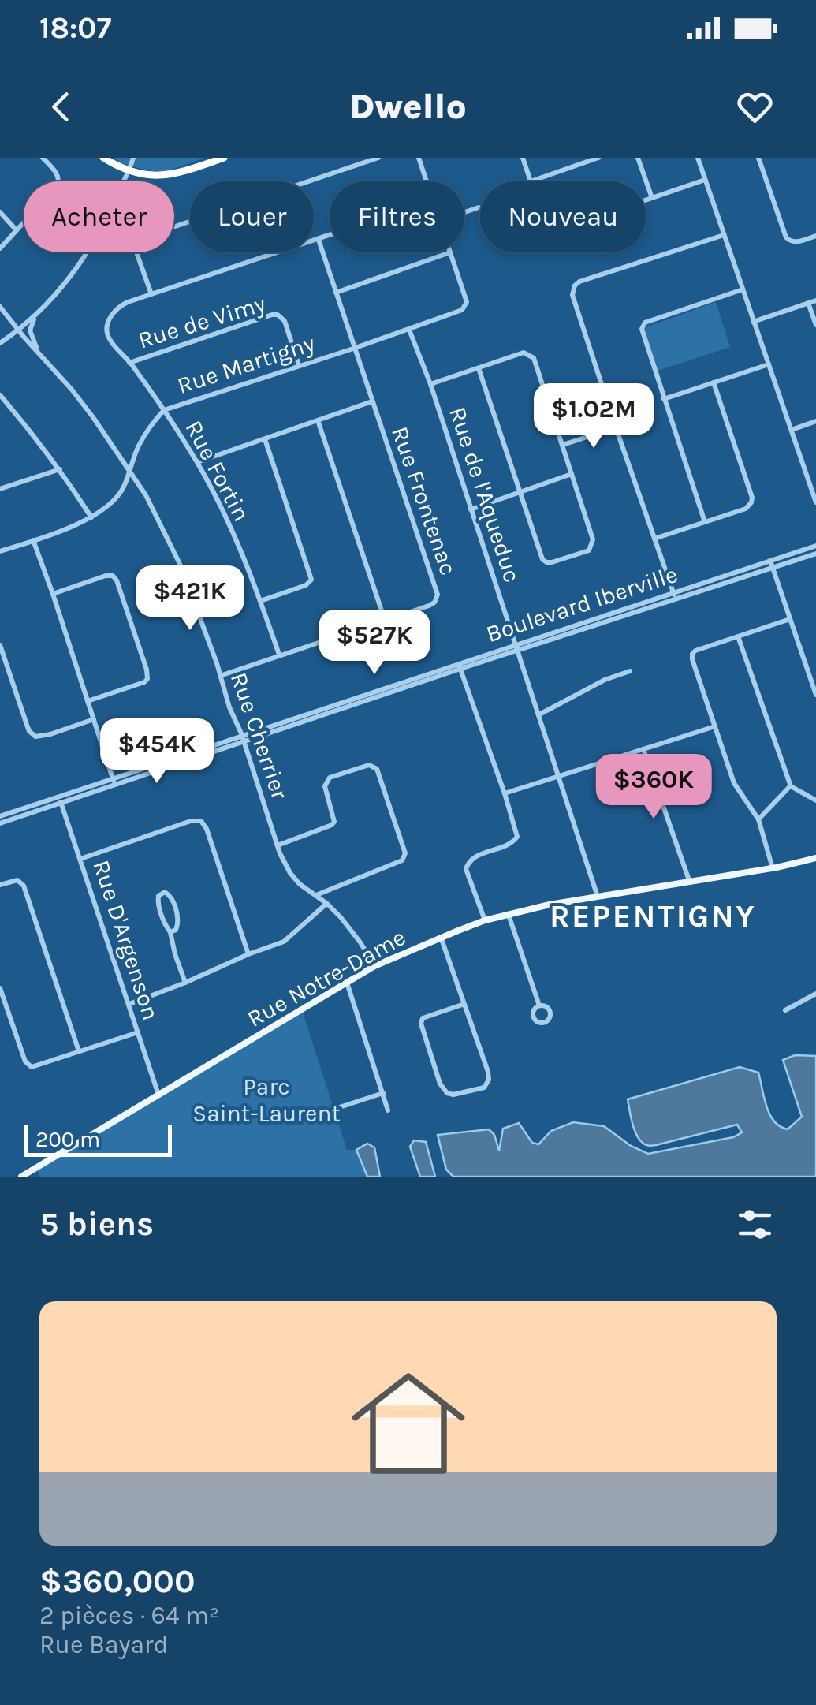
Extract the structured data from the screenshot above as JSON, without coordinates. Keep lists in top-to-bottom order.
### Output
{
  "streets": {
    "main road": ["Rue Notre-Dame"],
    "street": [
      "Rue de Vimy",
      "Rue Martigny",
      "Rue Fortin",
      "Rue de l'Aqueduc",
      "Rue Frontenac",
      "Boulevard Iberville",
      "Rue Cherrier",
      "Rue D'Argenson"
    ]
  },
  "crossings": [
    ["Rue de Vimy", "Rue Martigny"],
    ["Rue de Vimy", "Rue Fortin"],
    ["Rue Martigny", "Rue Fortin"],
    ["Rue Martigny", "Rue de l'Aqueduc"],
    ["Rue Martigny", "Rue Frontenac"],
    ["Rue Martigny", "Rue Cherrier"],
    ["Rue Fortin", "Rue Frontenac"],
    ["Rue de l'Aqueduc", "Boulevard Iberville"],
    ["Rue de l'Aqueduc", "Rue Notre-Dame"],
    ["Rue Frontenac", "Rue Cherrier"],
    ["Boulevard Iberville", "Rue Cherrier"],
    ["Boulevard Iberville", "Rue D'Argenson"],
    ["Rue Cherrier", "Rue Notre-Dame"],
    ["Rue D'Argenson", "Rue Notre-Dame"]
  ],
  "districts": ["REPENTIGNY"],
  "parks": ["Parc Saint-Laurent"],
  "scale_bar": "200 m",
  "page": {
    "status": "18:07",
    "header": "Dwello",
    "chip": [
      "Acheter",
      "Louer",
      "Filtres",
      "Nouveau"
    ],
    "price": [
      "$1.02M",
      "$421K",
      "$527K",
      "$454K",
      "$360K"
    ],
    "scale": "200 m",
    "heading": "5 biens",
    "list": [
      {
        "name": "$360,000",
        "note": "2 pièces · 64 m² · Rue Bayard"
      }
    ]
  }
}
